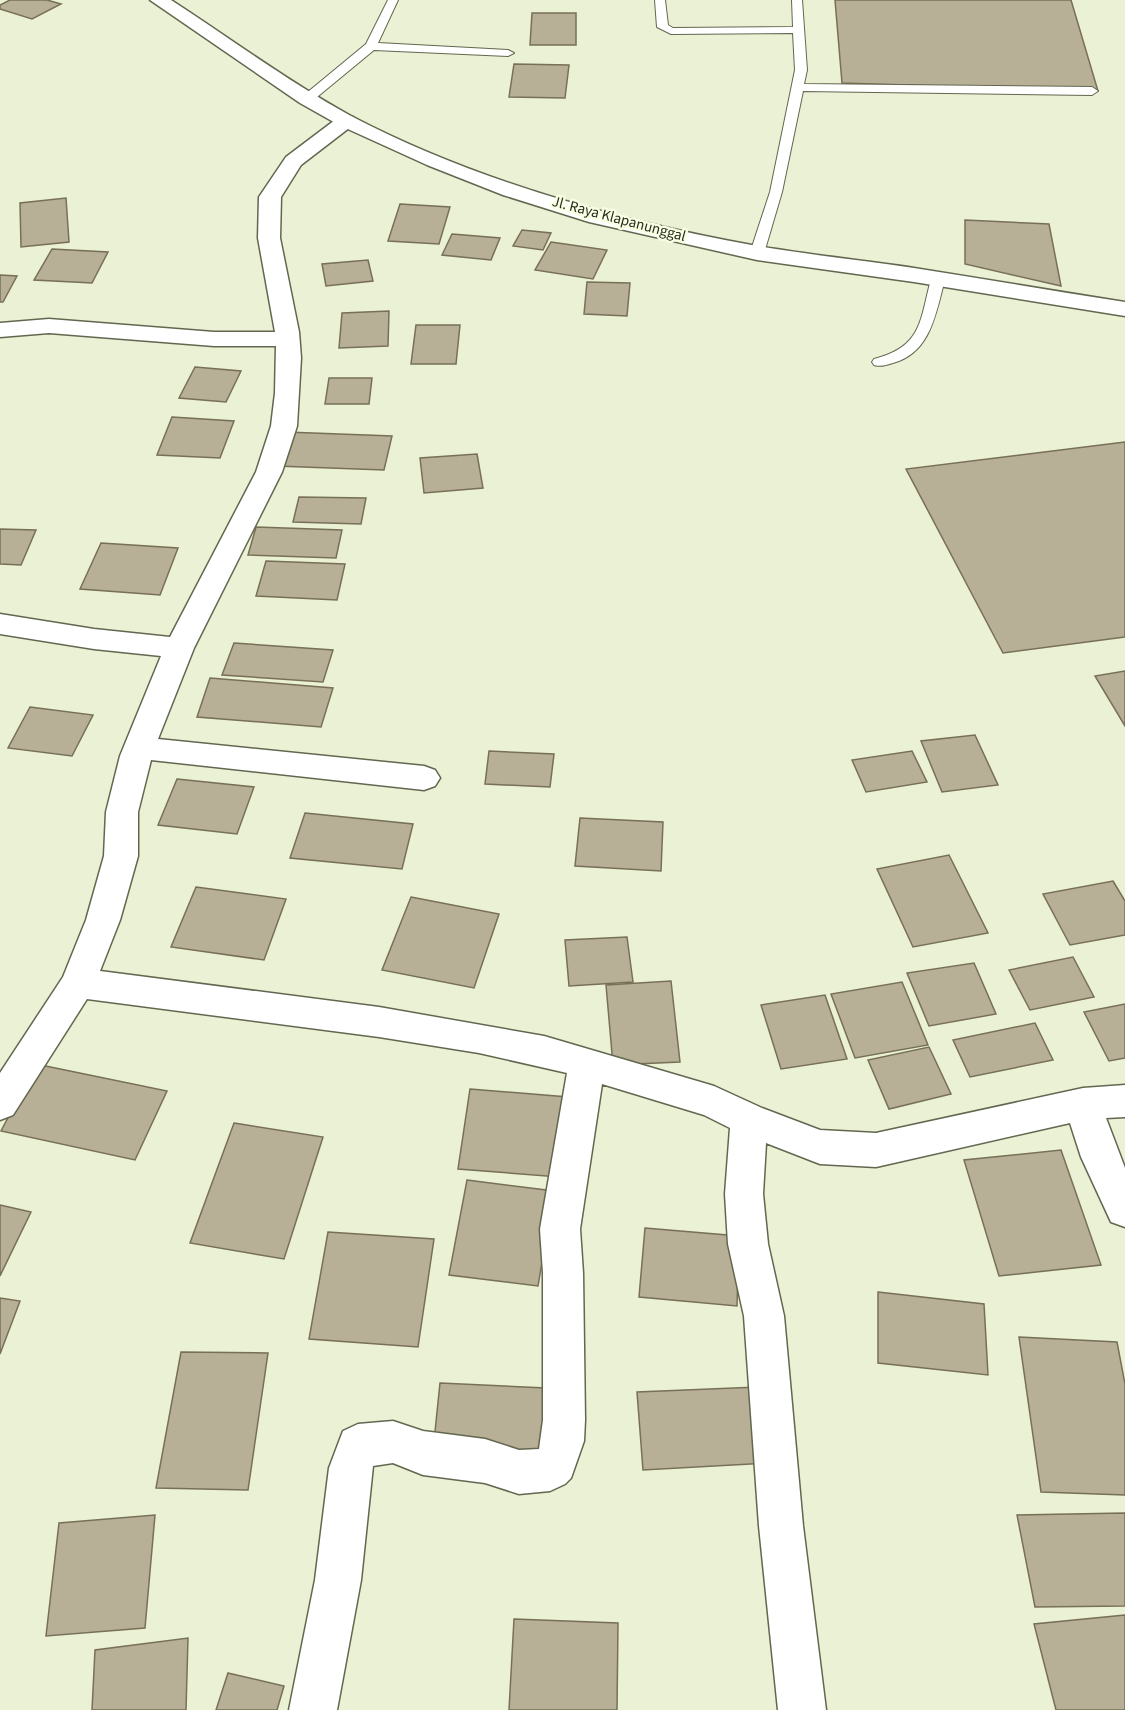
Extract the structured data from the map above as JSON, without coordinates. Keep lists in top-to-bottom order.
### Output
{
  "streets": {
    "street": ["Jl. Raya Klapanunggal"]
  }
}
